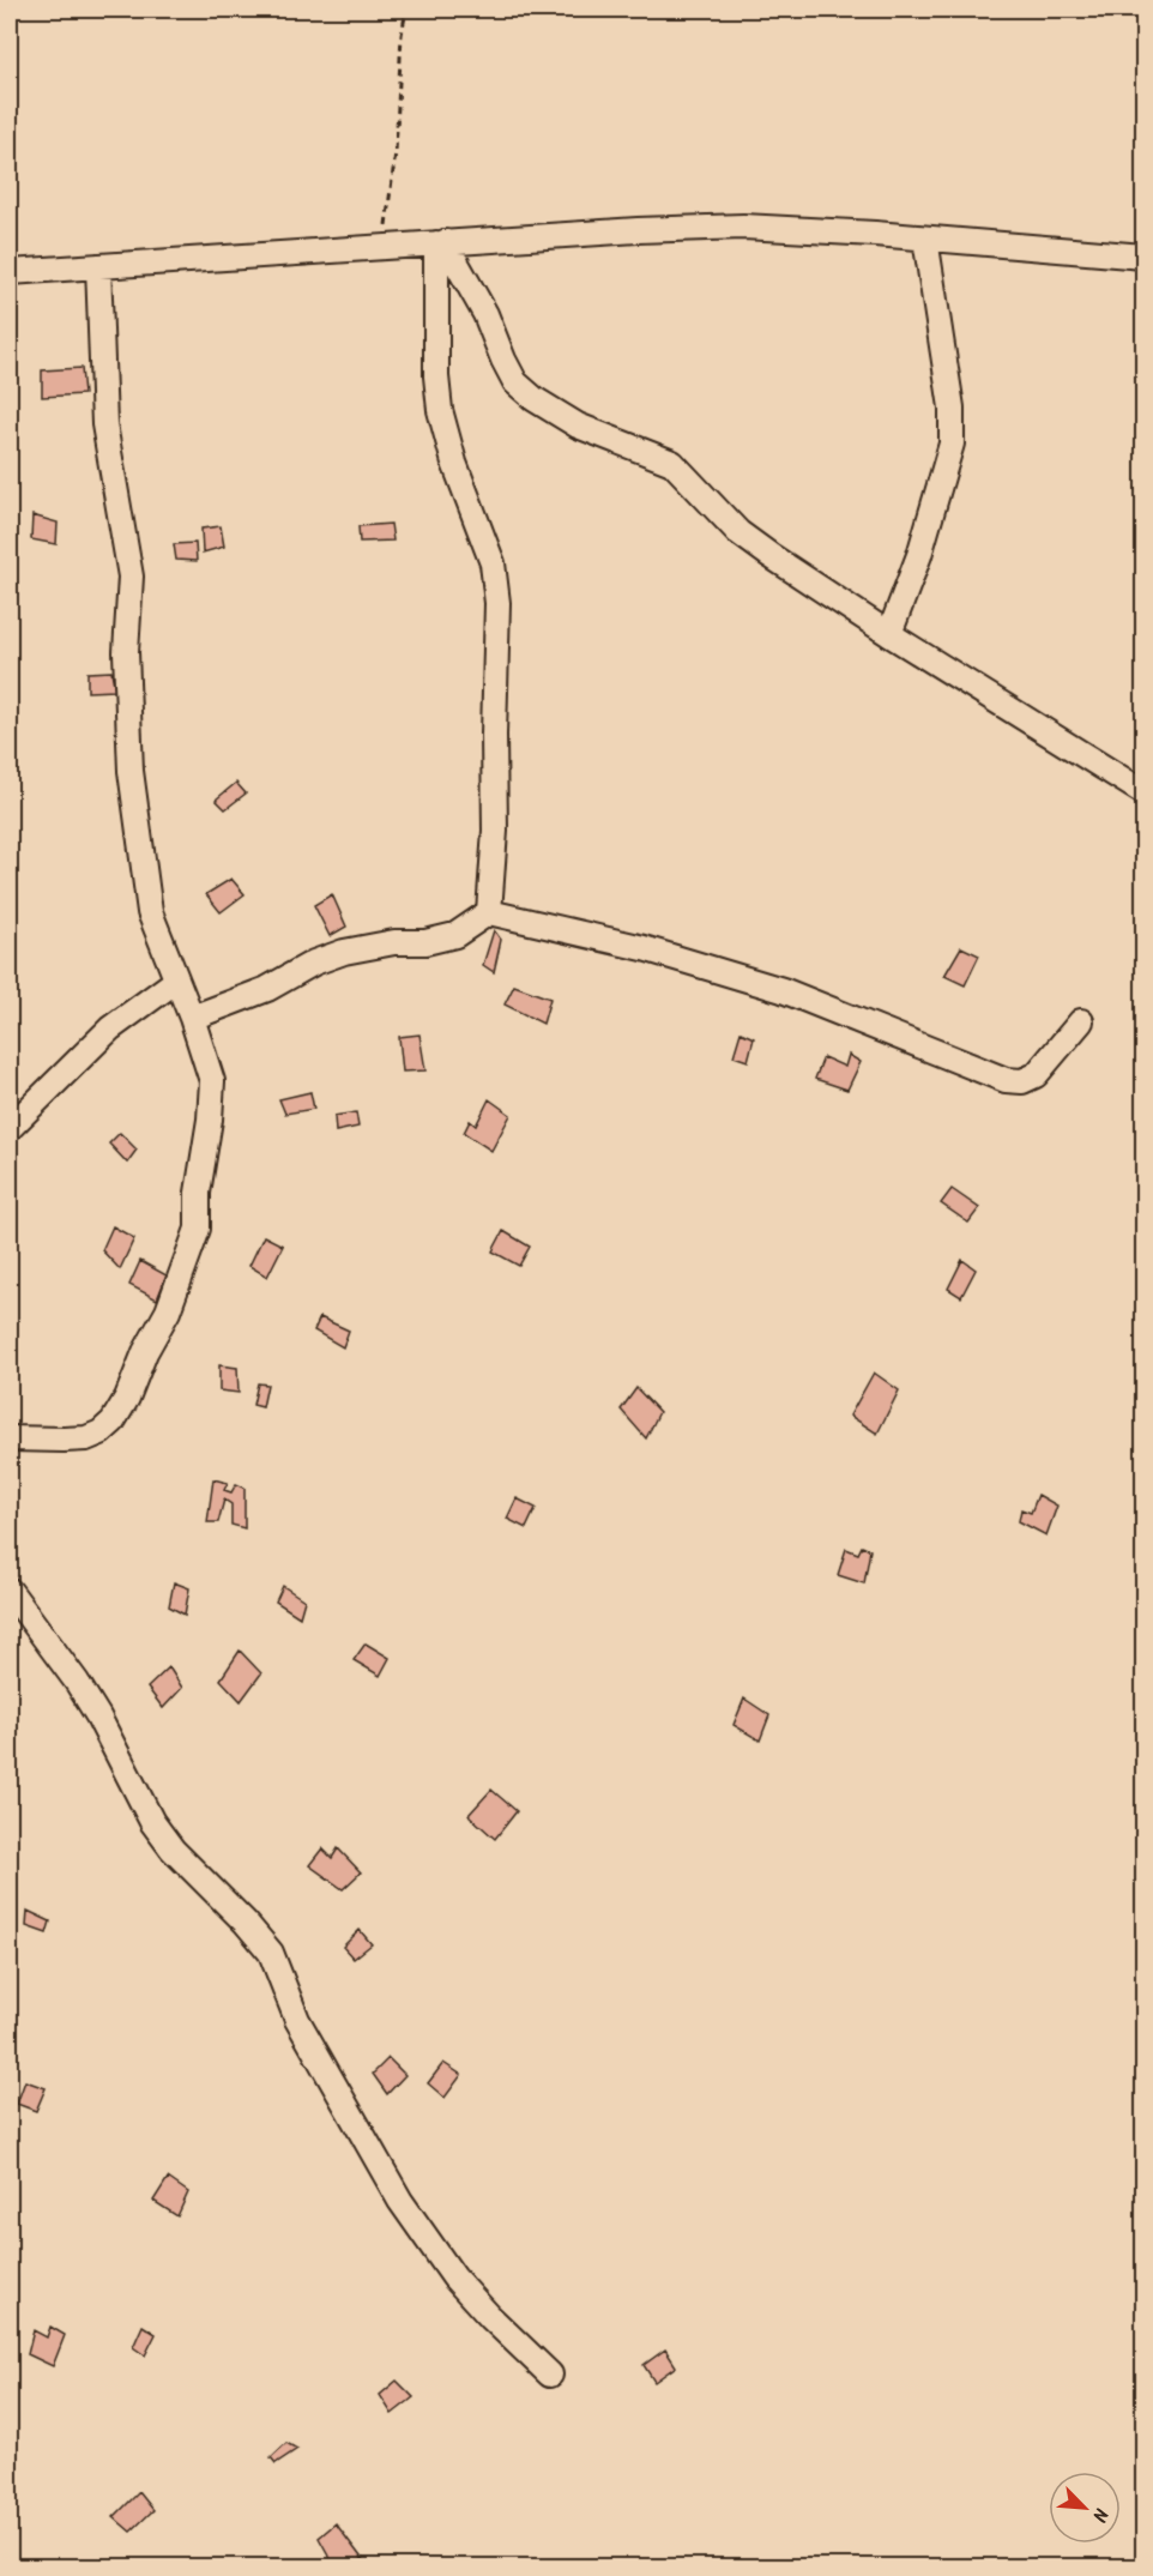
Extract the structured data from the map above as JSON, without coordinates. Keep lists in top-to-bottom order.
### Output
{
  "north": "bottom right"
}
